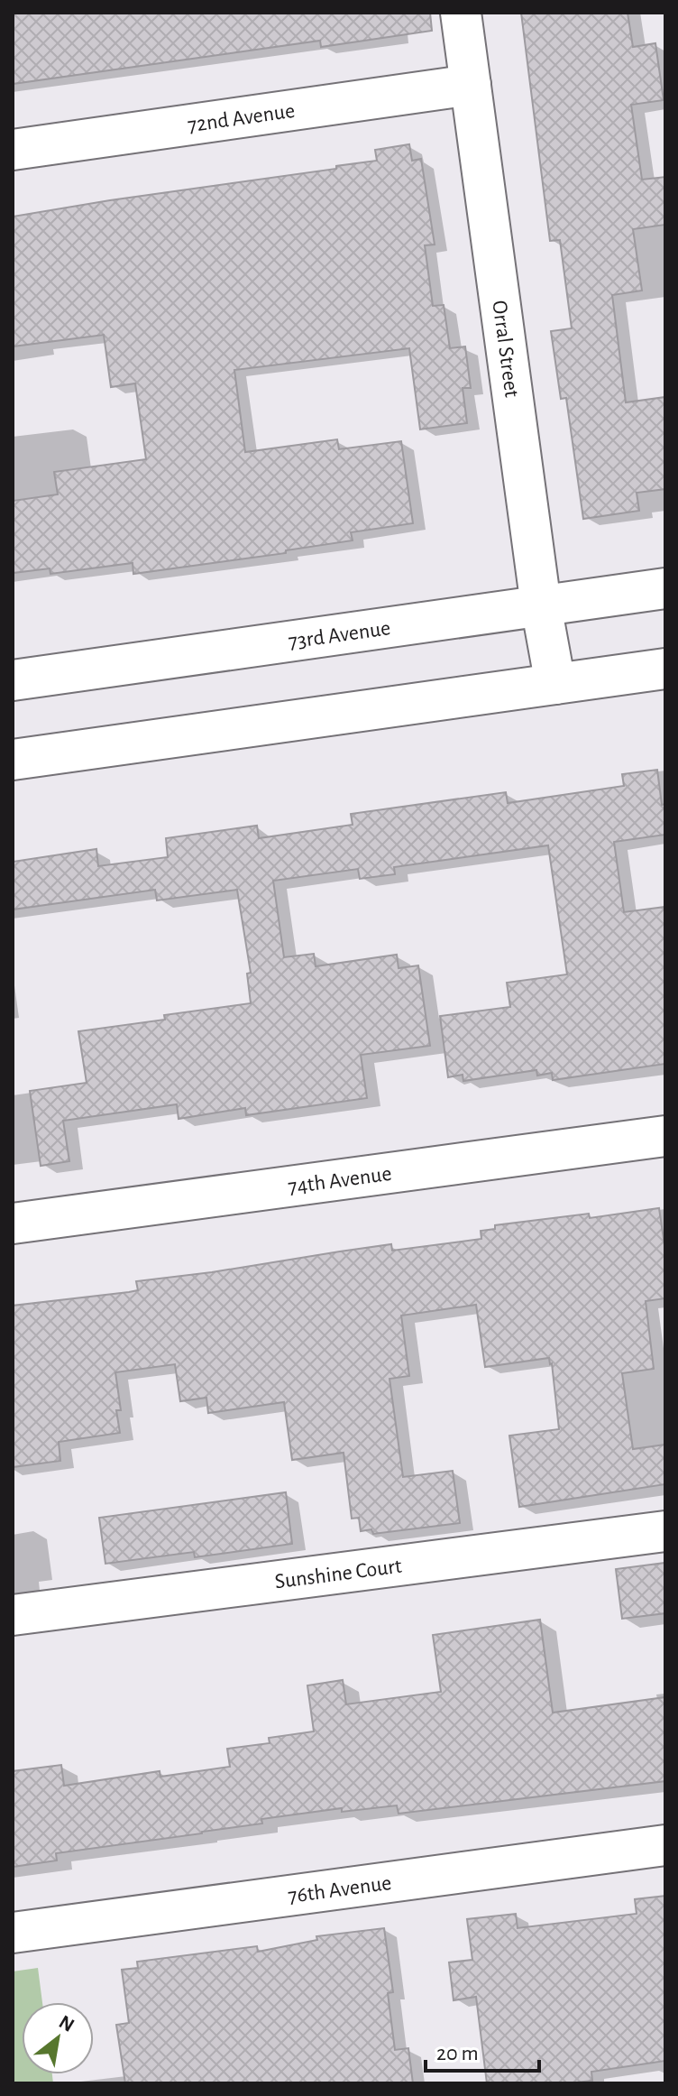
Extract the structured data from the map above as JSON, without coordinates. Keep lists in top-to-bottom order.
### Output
{
  "streets": {
    "street": [
      "72nd Avenue",
      "Orral Street",
      "73rd Avenue",
      "74th Avenue",
      "Sunshine Court",
      "76th Avenue"
    ]
  },
  "crossings": [
    ["72nd Avenue", "Orral Street"],
    ["Orral Street", "73rd Avenue"]
  ],
  "scale_bar": "20 m",
  "north": "top right"
}
